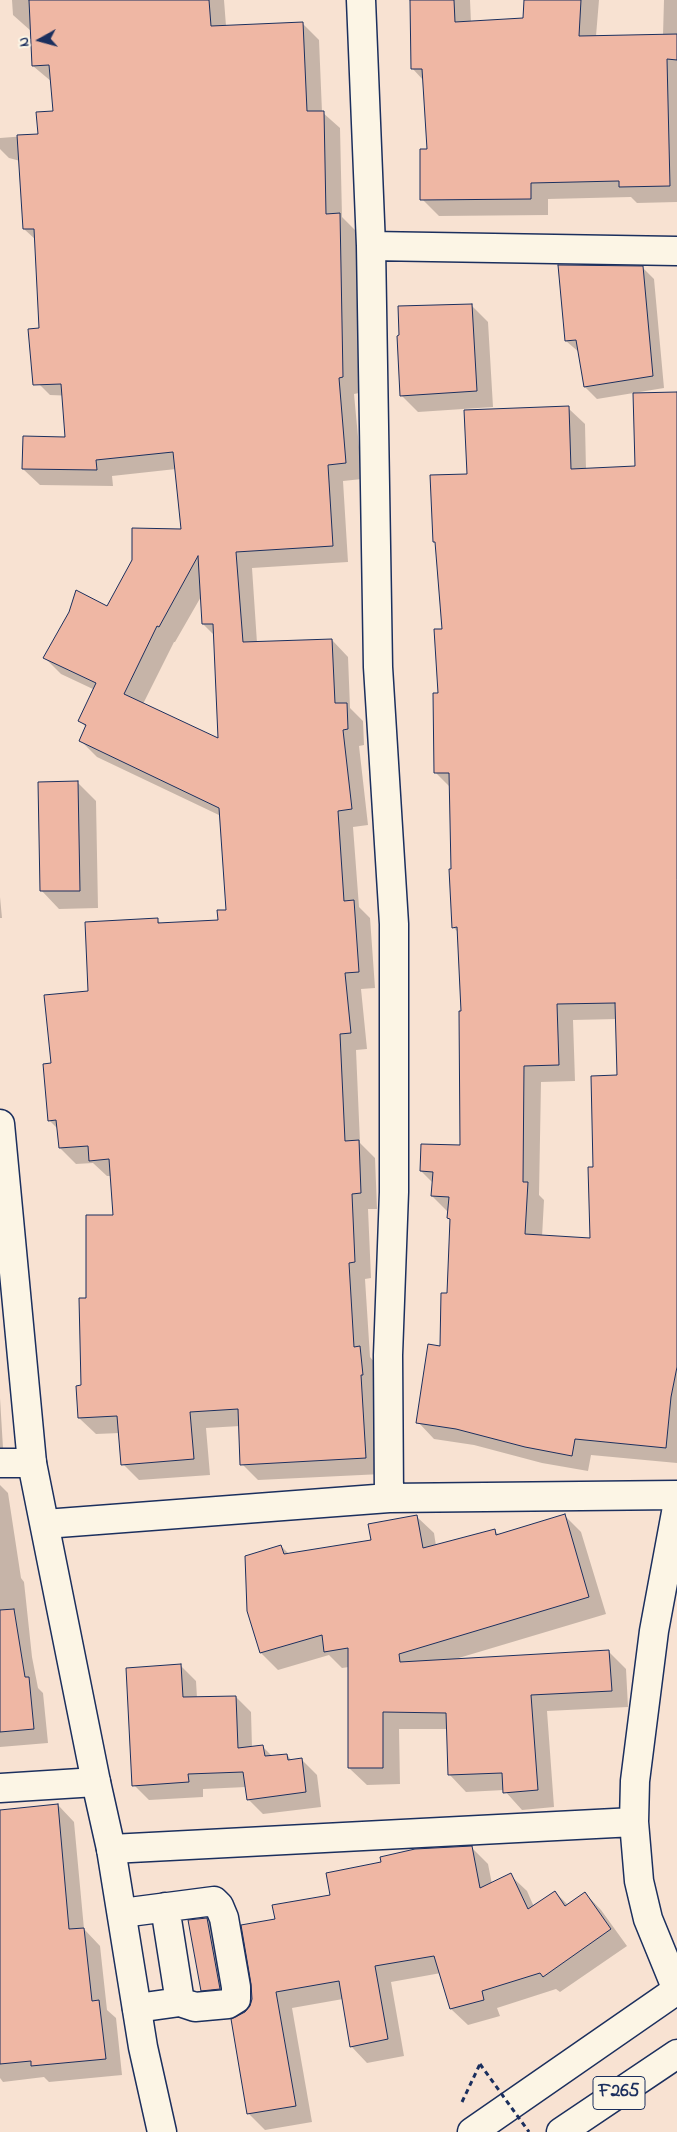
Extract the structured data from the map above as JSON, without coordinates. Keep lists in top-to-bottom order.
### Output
{
  "streets": {
    "main road": ["F265"]
  },
  "north": "left"
}
